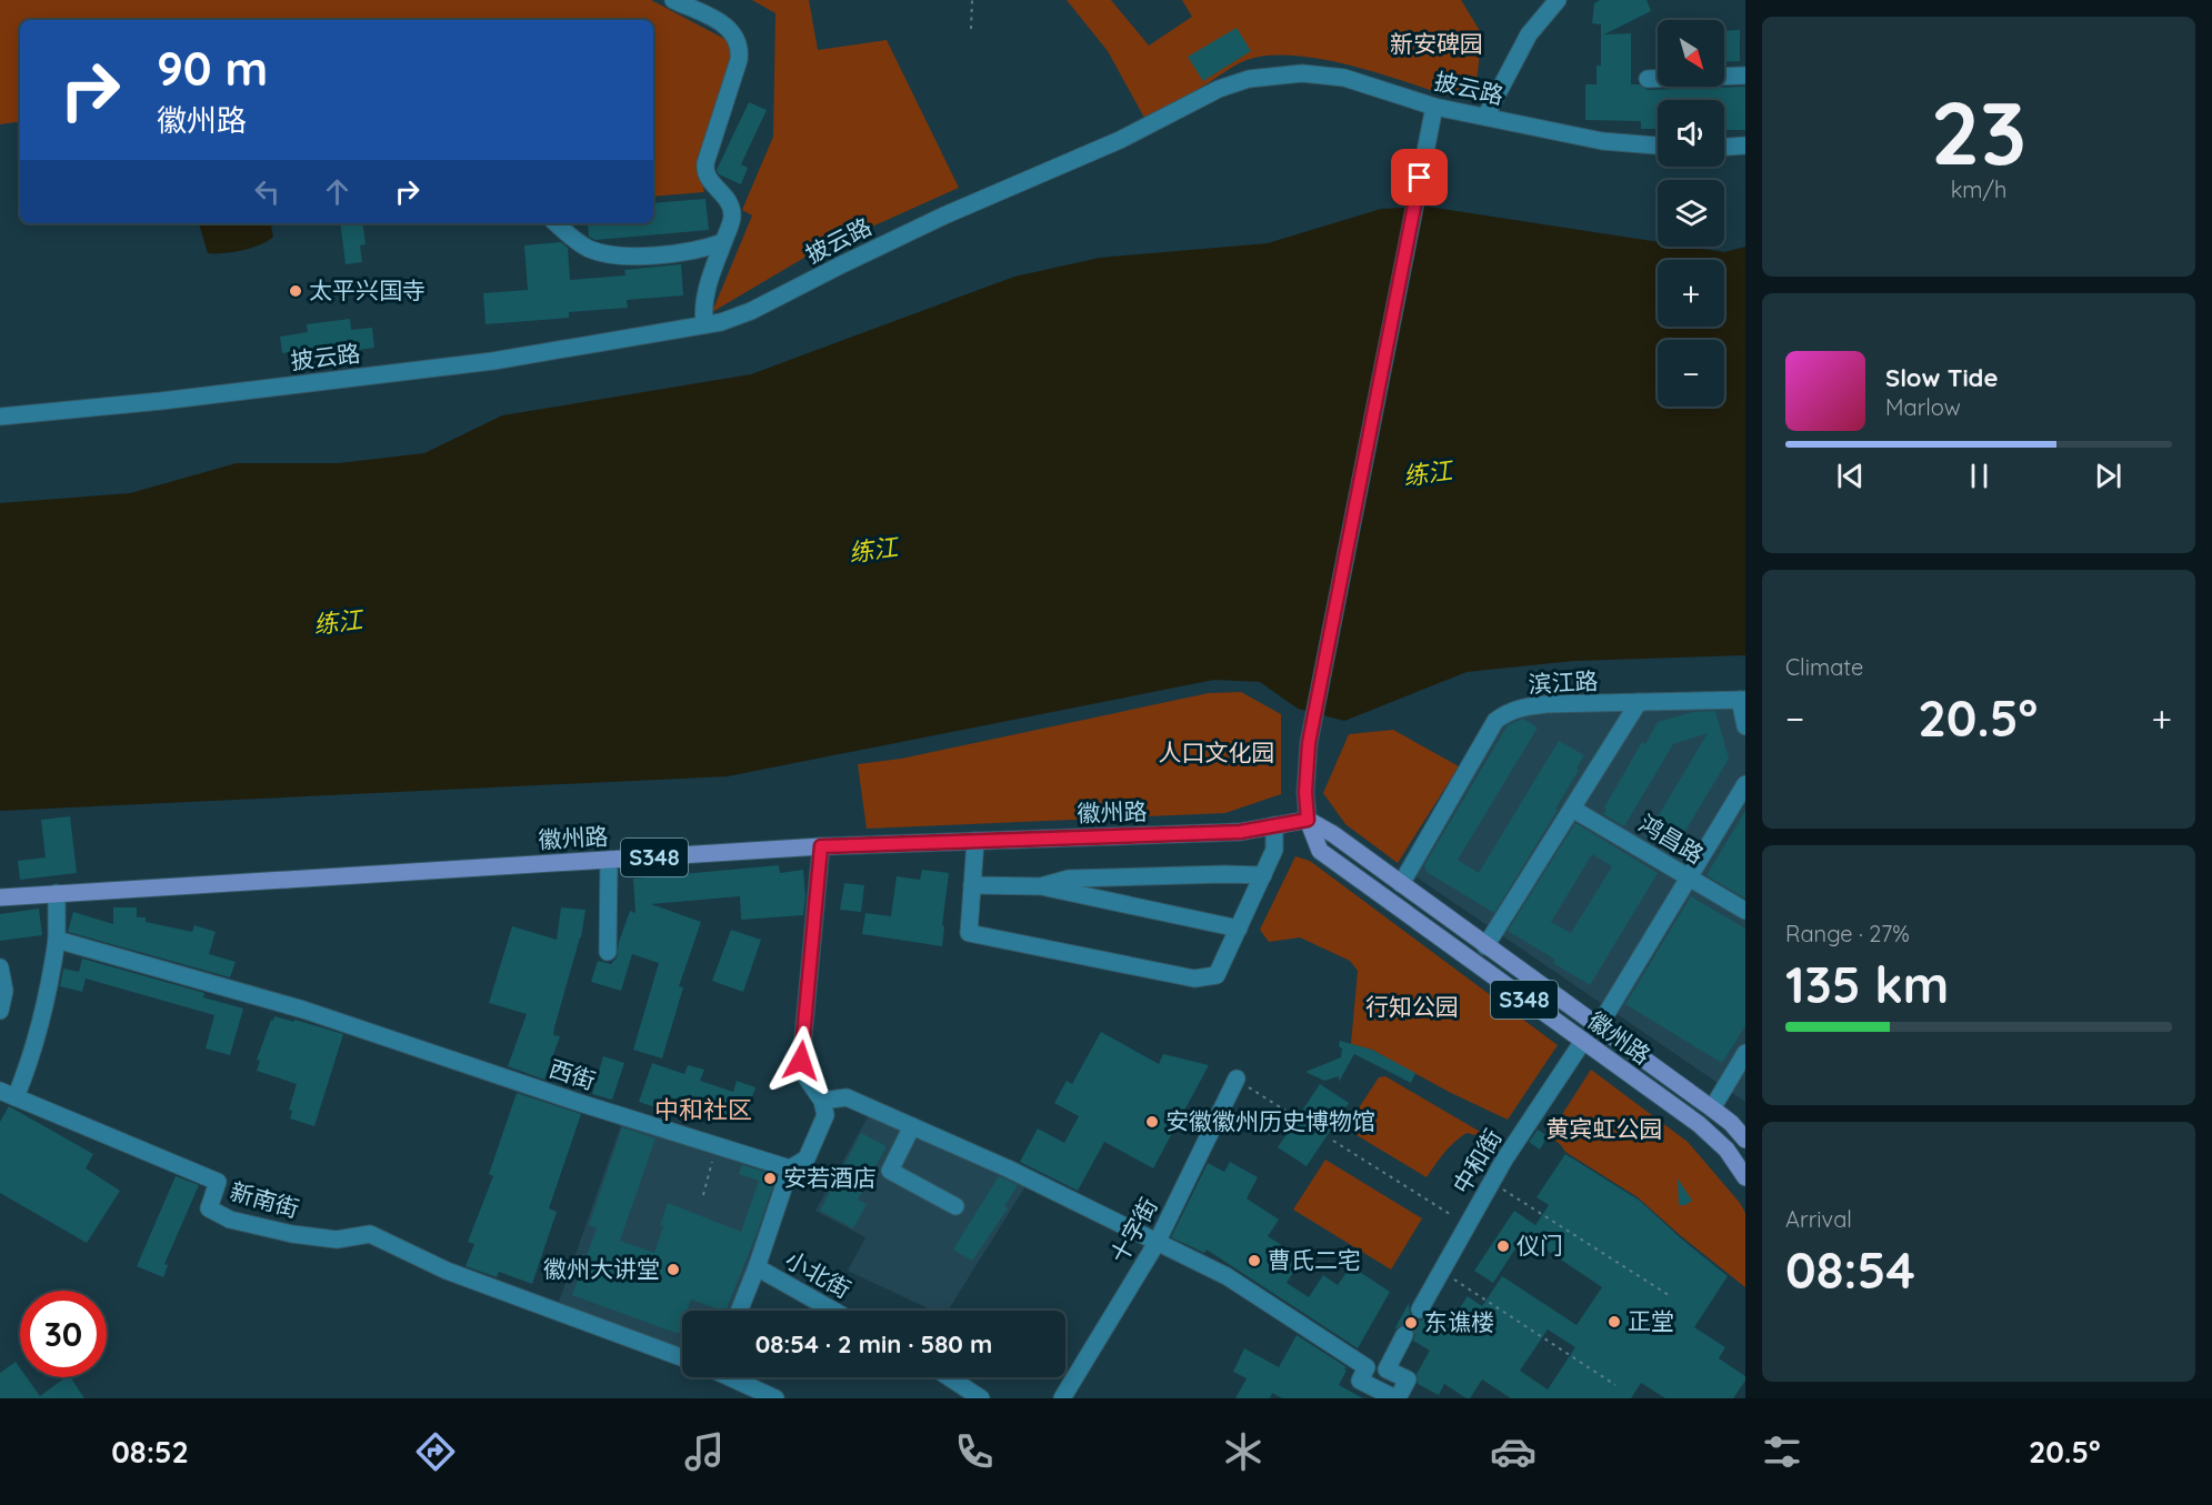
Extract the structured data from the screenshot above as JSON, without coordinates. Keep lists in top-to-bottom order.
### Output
{
  "streets": {
    "main road": ["徽州路", "S348"],
    "street": [
      "披云路",
      "滨江路",
      "鸿昌路",
      "西街",
      "中和街",
      "新南街",
      "十字街",
      "小北街"
    ]
  },
  "crossings": [
    ["滨江路", "徽州路"],
    ["徽州路", "中和街"],
    ["西街", "新南街"]
  ],
  "districts": ["中和社区"],
  "water": ["练江"],
  "parks": [
    "新安碑园",
    "人口文化园",
    "行知公园",
    "黄宾虹公园"
  ],
  "places": [
    "太平兴国寺",
    "安徽徽州历史博物馆",
    "安若酒店",
    "仪门",
    "曹氏二宅",
    "徽州大讲堂",
    "正堂",
    "东谯楼"
  ],
  "north": "bottom right",
  "page": {
    "tile": [
      ["23", "km/h"],
      "Climate",
      ["Range · 27%", "135 km"],
      ["Arrival", "08:54"]
    ],
    "map_buttons": ["+", "−"],
    "turn": ["90 m", "徽州路"],
    "song": ["Slow Tide", "Marlow"],
    "heat": ["−", "20.5°", "+"],
    "limit": "30",
    "trip": "08:54 · 2 min · 580 m",
    "tabs": ["08:52", "20.5°"]
  }
}
